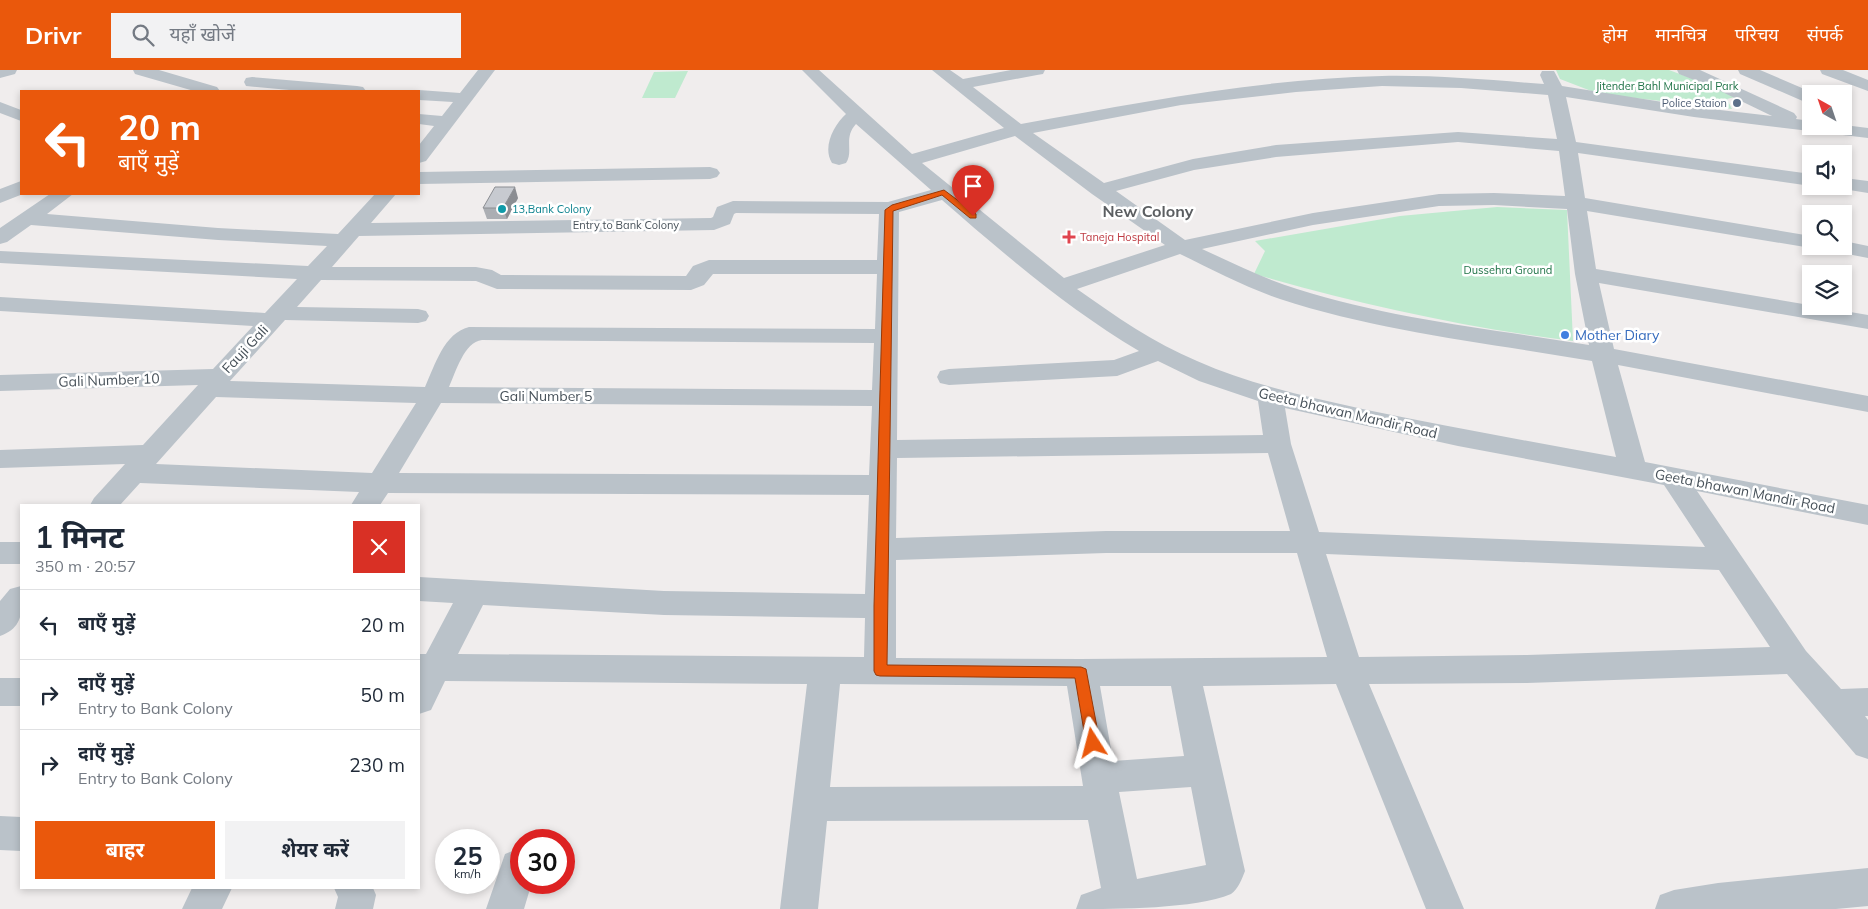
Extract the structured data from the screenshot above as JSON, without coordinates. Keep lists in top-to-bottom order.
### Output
{
  "streets": {
    "street": [
      "Entry to Bank Colony",
      "Fauji Gali",
      "Gali Number 10",
      "Gali Number 5",
      "Geeta bhawan Mandir Road"
    ]
  },
  "crossings": [
    ["Entry to Bank Colony", "Fauji Gali"],
    ["Entry to Bank Colony", "Geeta bhawan Mandir Road"],
    ["Fauji Gali", "Gali Number 10"],
    ["Fauji Gali", "Gali Number 5"],
    ["Gali Number 10", "Gali Number 5"]
  ],
  "districts": ["New Colony"],
  "parks": ["Jitender Bahl Municipal Park", "Dussehra Ground"],
  "places": {
    "other": ["Police Staion", "13,Bank Colony", "Mother Diary"],
    "health": ["Taneja Hospital"]
  },
  "north": "top left",
  "page": {
    "header": "Drivr",
    "search": "यहाँ खोजें",
    "nav": [
      "होम",
      "मानचित्र",
      "परिचय",
      "संपर्क"
    ],
    "turn": ["20 m", "बाएँ मुड़ें"],
    "heading": ["1 मिनट", "350 m · 20:57"],
    "list": [
      {
        "name": "बाएँ मुड़ें",
        "value": "20 m"
      },
      {
        "name": "दाएँ मुड़ें",
        "note": "Entry to Bank Colony",
        "value": "50 m"
      },
      {
        "name": "दाएँ मुड़ें",
        "note": "Entry to Bank Colony",
        "value": "230 m"
      }
    ],
    "buttons": ["बाहर", "शेयर करें"],
    "speed": "25 km/h",
    "limit": "30"
  }
}
